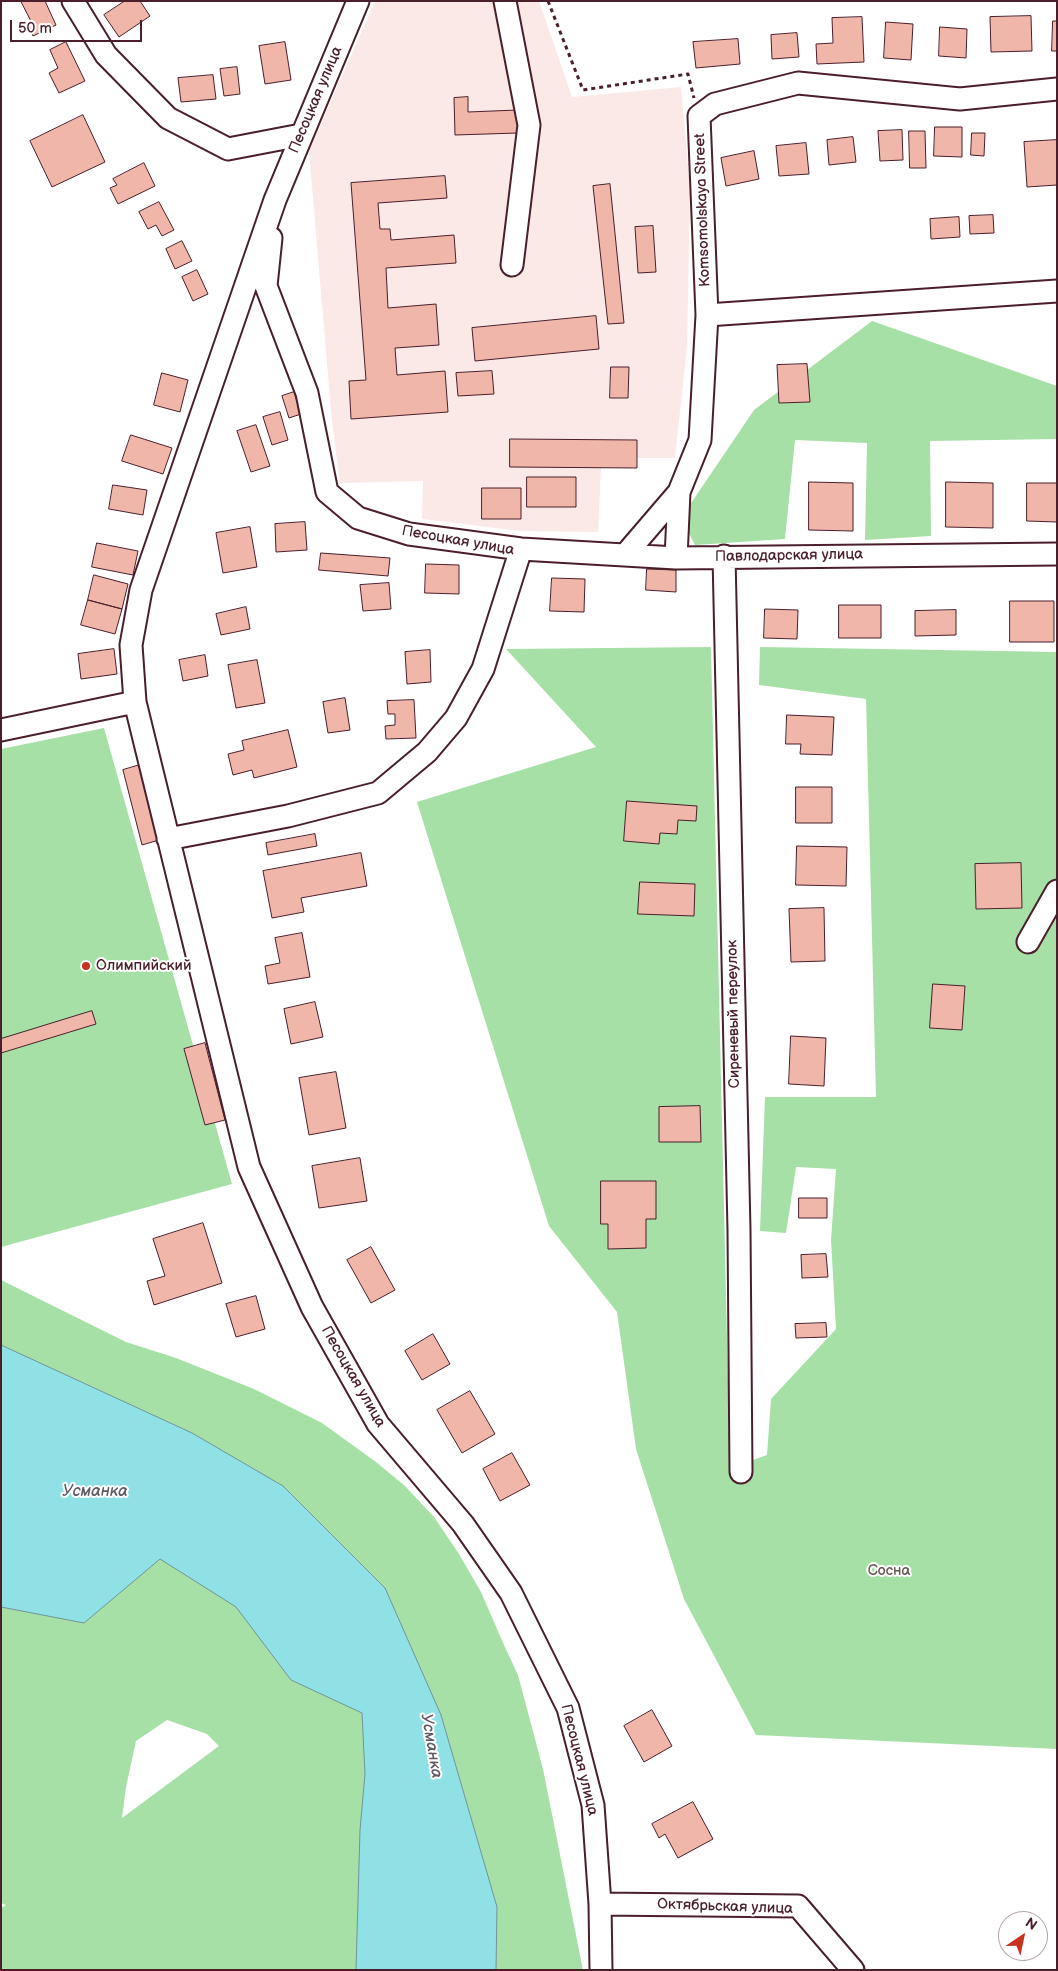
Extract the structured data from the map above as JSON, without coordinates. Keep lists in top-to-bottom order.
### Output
{
  "streets": {
    "street": [
      "Песоцкая улица",
      "Komsomolskaya Street",
      "Павлодарская улица",
      "Сиреневый переулок",
      "Октябрьская улица"
    ]
  },
  "crossings": [
    ["Песоцкая улица", "Павлодарская улица"],
    ["Песоцкая улица", "Октябрьская улица"],
    ["Komsomolskaya Street", "Павлодарская улица"],
    ["Павлодарская улица", "Сиреневый переулок"]
  ],
  "water": ["Усманка"],
  "parks": ["Сосна"],
  "places": ["Олимпийский"],
  "scale_bar": "50 m",
  "north": "top right"
}
